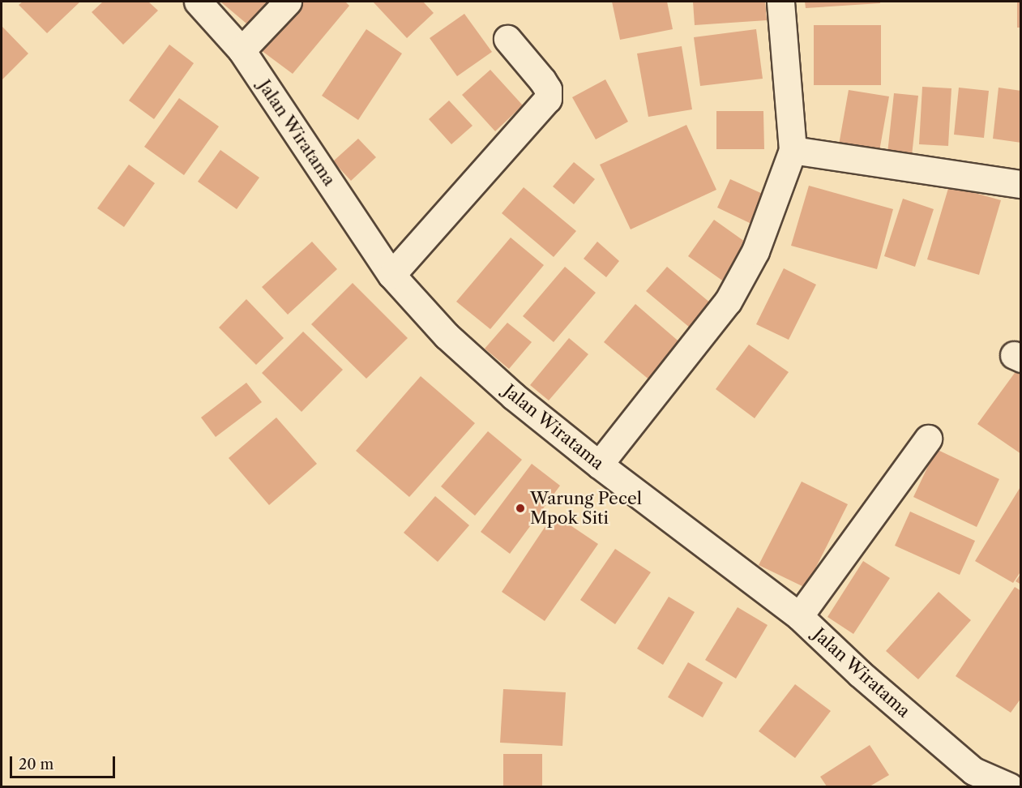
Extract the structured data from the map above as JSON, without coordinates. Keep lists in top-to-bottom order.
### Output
{
  "streets": {
    "street": ["Jalan Wiratama"]
  },
  "places": ["Warung Pecel Mpok Siti"],
  "scale_bar": "20 m"
}
